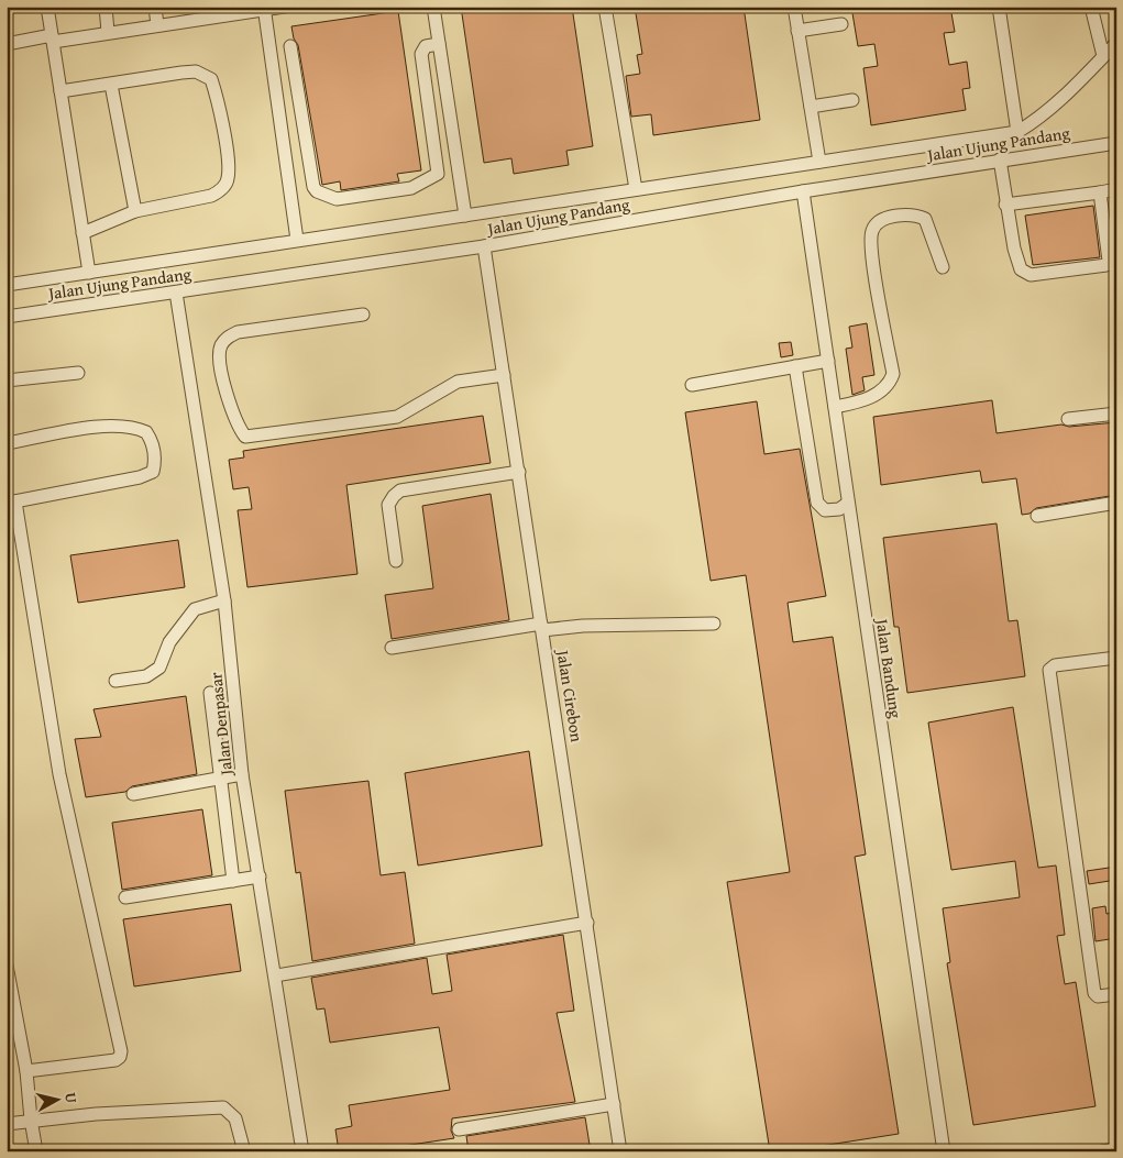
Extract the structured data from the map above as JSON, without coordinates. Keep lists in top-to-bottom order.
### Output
{
  "streets": {
    "street": [
      "Jalan Ujung Pandang",
      "Jalan Bandung",
      "Jalan Cirebon",
      "Jalan Denpasar"
    ]
  },
  "crossings": [
    ["Jalan Ujung Pandang", "Jalan Bandung"],
    ["Jalan Ujung Pandang", "Jalan Cirebon"],
    ["Jalan Ujung Pandang", "Jalan Denpasar"]
  ],
  "north": "right"
}
